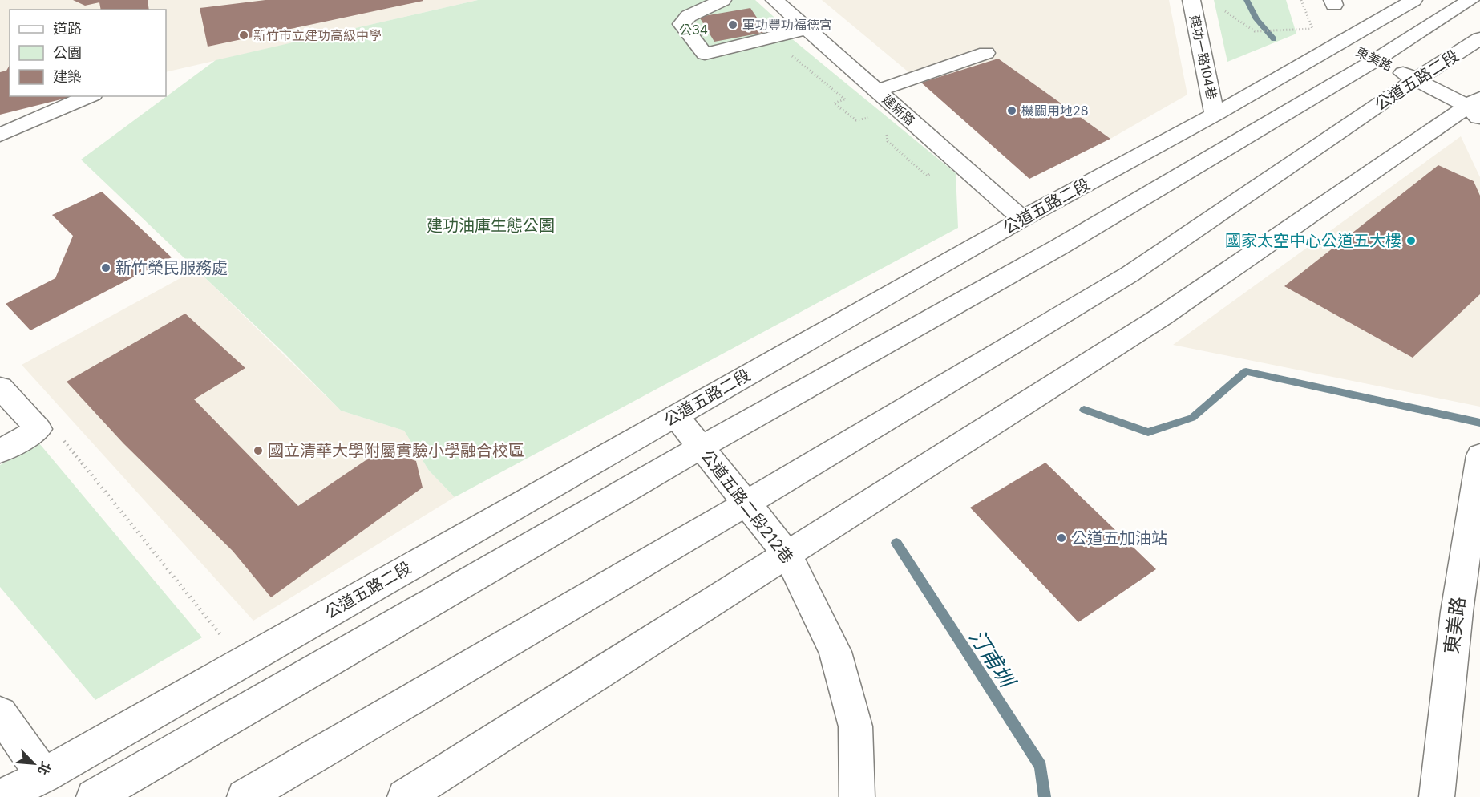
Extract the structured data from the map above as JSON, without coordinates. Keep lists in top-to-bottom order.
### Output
{
  "streets": {
    "street": [
      "建功一路104巷",
      "東美路",
      "公道五路二段",
      "建新路",
      "公道五路二段212巷"
    ]
  },
  "crossings": [
    ["建功一路104巷", "公道五路二段"],
    ["東美路", "公道五路二段"],
    ["公道五路二段", "建新路"],
    ["公道五路二段", "公道五路二段212巷"]
  ],
  "water": ["汀甫圳"],
  "parks": ["公34", "建功油庫生態公園"],
  "places": [
    "軍功豐功福德宮",
    "新竹市立建功高級中學",
    "機關用地28",
    "國家太空中心公道五大樓",
    "新竹榮民服務處",
    "國立清華大學附屬實驗小學融合校區",
    "公道五加油站"
  ],
  "legend": ["道路", "公園", "建築"],
  "north": "bottom right"
}
